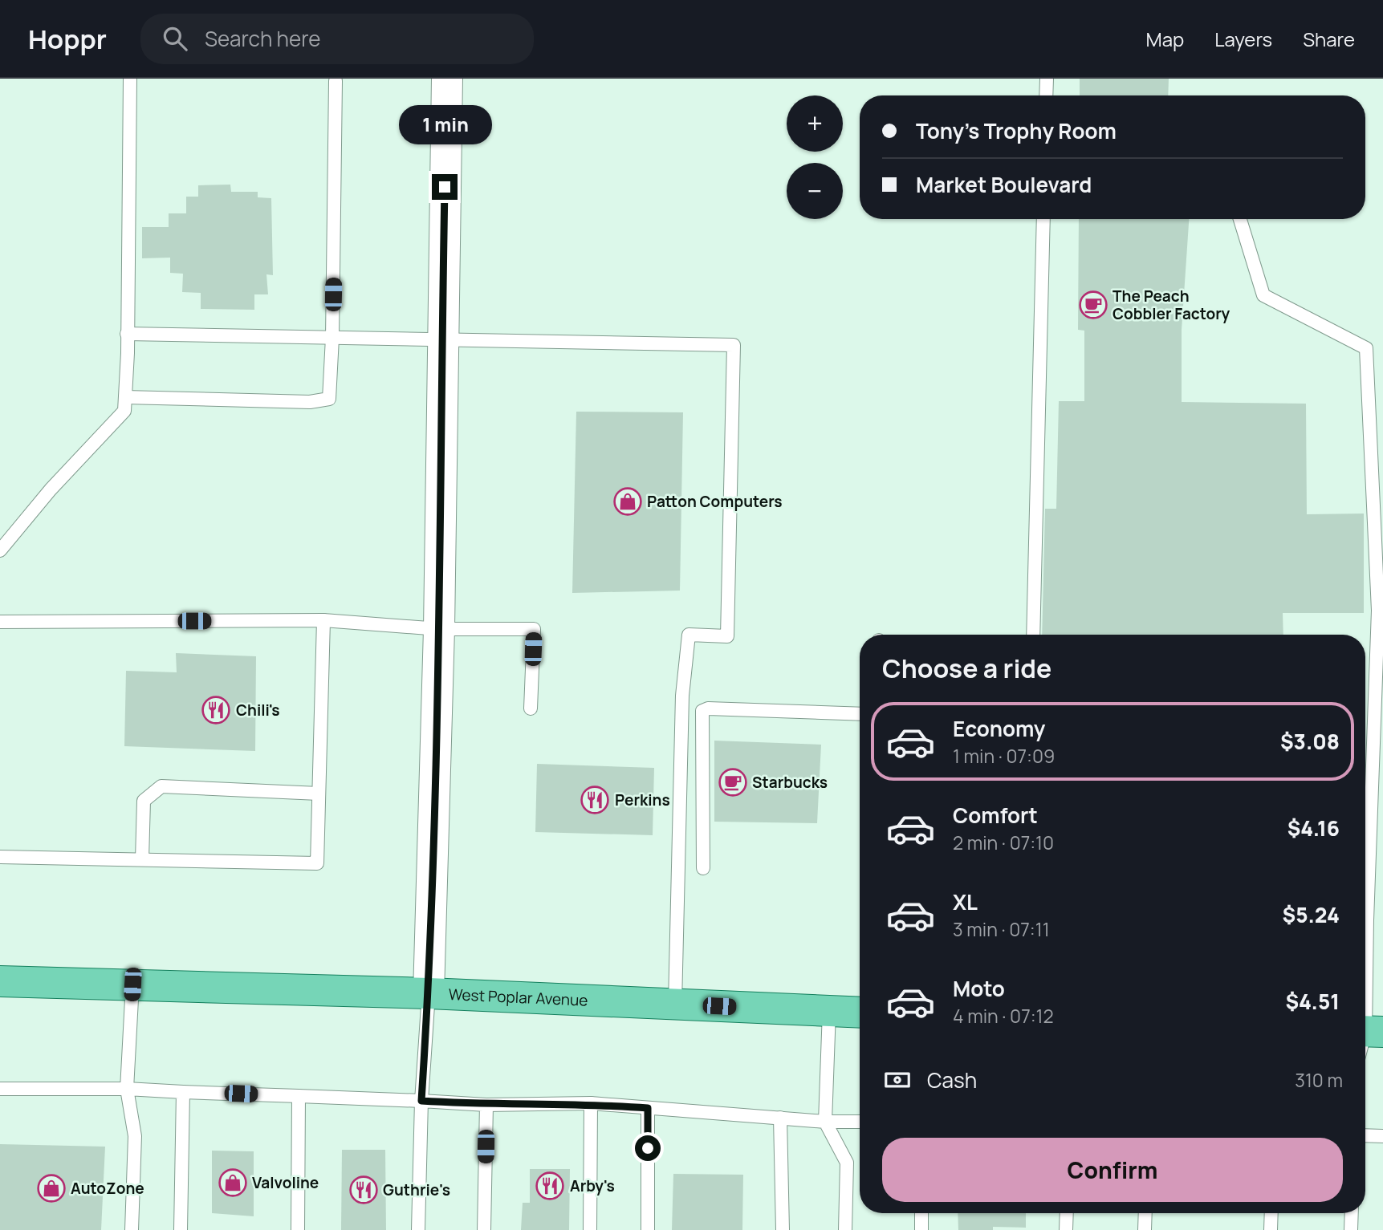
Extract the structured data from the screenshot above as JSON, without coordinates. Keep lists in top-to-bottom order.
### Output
{
  "streets": {
    "main road": ["West Poplar Avenue"]
  },
  "places": {
    "cafe": ["The Peach Cobbler Factory", "Starbucks"],
    "shop": ["Patton Computers", "Valvoline", "AutoZone"],
    "restaurant": [
      "Chili's",
      "Perkins",
      "Arby's",
      "Guthrie's"
    ]
  },
  "page": {
    "header": "Hoppr",
    "search": "Search here",
    "nav": ["Map", "Layers", "Share"],
    "map_buttons": ["+", "−"],
    "banner": ["Tony's Trophy Room", "Market Boulevard"],
    "bubble": "1 min",
    "heading": "Choose a ride",
    "list": [
      {
        "name": "Economy",
        "note": "1 min · 07:09",
        "value": "$3.08"
      },
      {
        "name": "Comfort",
        "note": "2 min · 07:10",
        "value": "$4.16"
      },
      {
        "name": "XL",
        "note": "3 min · 07:11",
        "value": "$5.24"
      },
      {
        "name": "Moto",
        "note": "4 min · 07:12",
        "value": "$4.51"
      }
    ],
    "pay": ["Cash", "310 m"],
    "buttons": "Confirm"
  }
}
